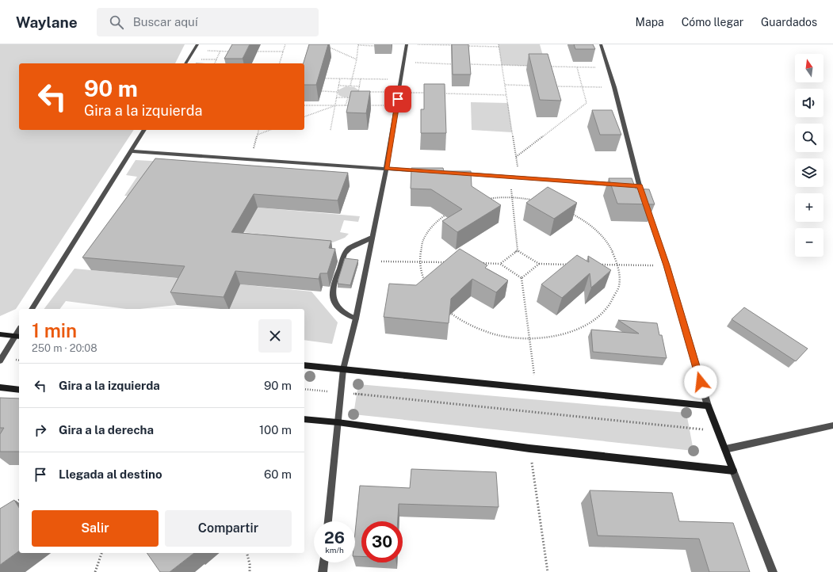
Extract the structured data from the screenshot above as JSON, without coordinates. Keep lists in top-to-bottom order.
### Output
{
  "north": "top",
  "page": {
    "header": "Waylane",
    "search": "Buscar aquí",
    "nav": ["Mapa", "Cómo llegar", "Guardados"],
    "map_buttons": ["+", "−"],
    "turn": ["90 m", "Gira a la izquierda"],
    "heading": ["1 min", "250 m · 20:08"],
    "list": [
      {
        "name": "Gira a la izquierda",
        "value": "90 m"
      },
      {
        "name": "Gira a la derecha",
        "value": "100 m"
      },
      {
        "name": "Llegada al destino",
        "value": "60 m"
      }
    ],
    "buttons": ["Salir", "Compartir"],
    "speed": "26 km/h",
    "limit": "30"
  }
}
